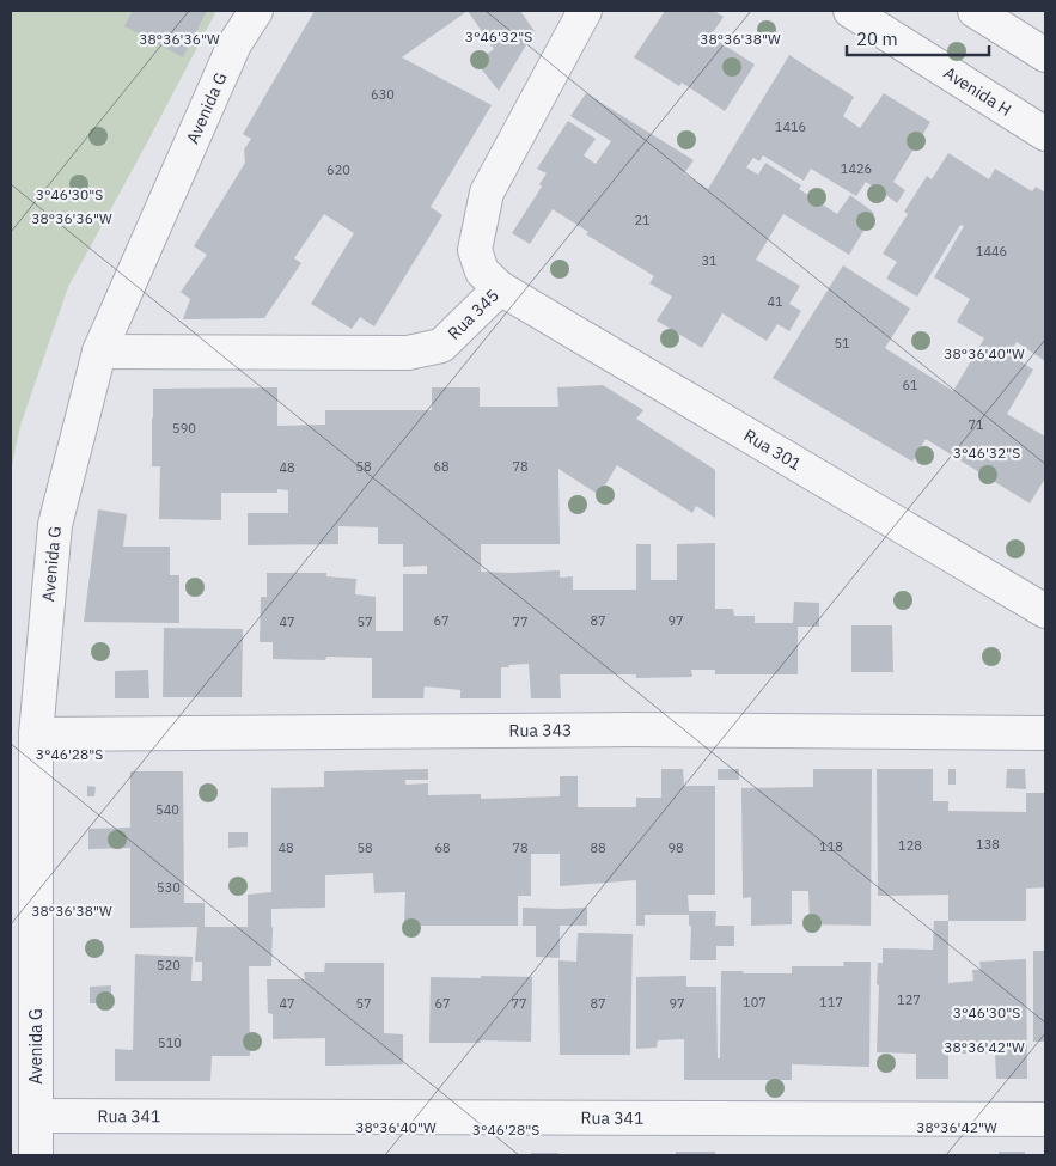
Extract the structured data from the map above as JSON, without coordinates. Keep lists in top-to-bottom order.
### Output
{
  "streets": {
    "street": [
      "Avenida H",
      "Avenida G",
      "Rua 345",
      "Rua 301",
      "Rua 343",
      "Rua 341"
    ]
  },
  "crossings": [
    ["Avenida G", "Rua 345"],
    ["Avenida G", "Rua 343"],
    ["Avenida G", "Rua 341"],
    ["Rua 345", "Rua 301"]
  ],
  "house_numbers": [
    "630",
    "1416",
    "1426",
    "620",
    "21",
    "1446",
    "31",
    "41",
    "51",
    "61",
    "71",
    "590",
    "58",
    "68",
    "78",
    "48",
    "67",
    "87",
    "97",
    "47",
    "57",
    "77",
    "540",
    "138",
    "128",
    "118",
    "48",
    "58",
    "68",
    "78",
    "88",
    "98",
    "530",
    "520",
    "127",
    "107",
    "117",
    "47",
    "57",
    "67",
    "77",
    "87",
    "97",
    "510"
  ],
  "scale_bar": "20 m",
  "coordinates": [
    "3°46'32\"S",
    "38°36'36\"W",
    "38°36'38\"W",
    "3°46'30\"S",
    "38°36'40\"W",
    "3°46'28\"S",
    "38°36'42\"W"
  ]
}
